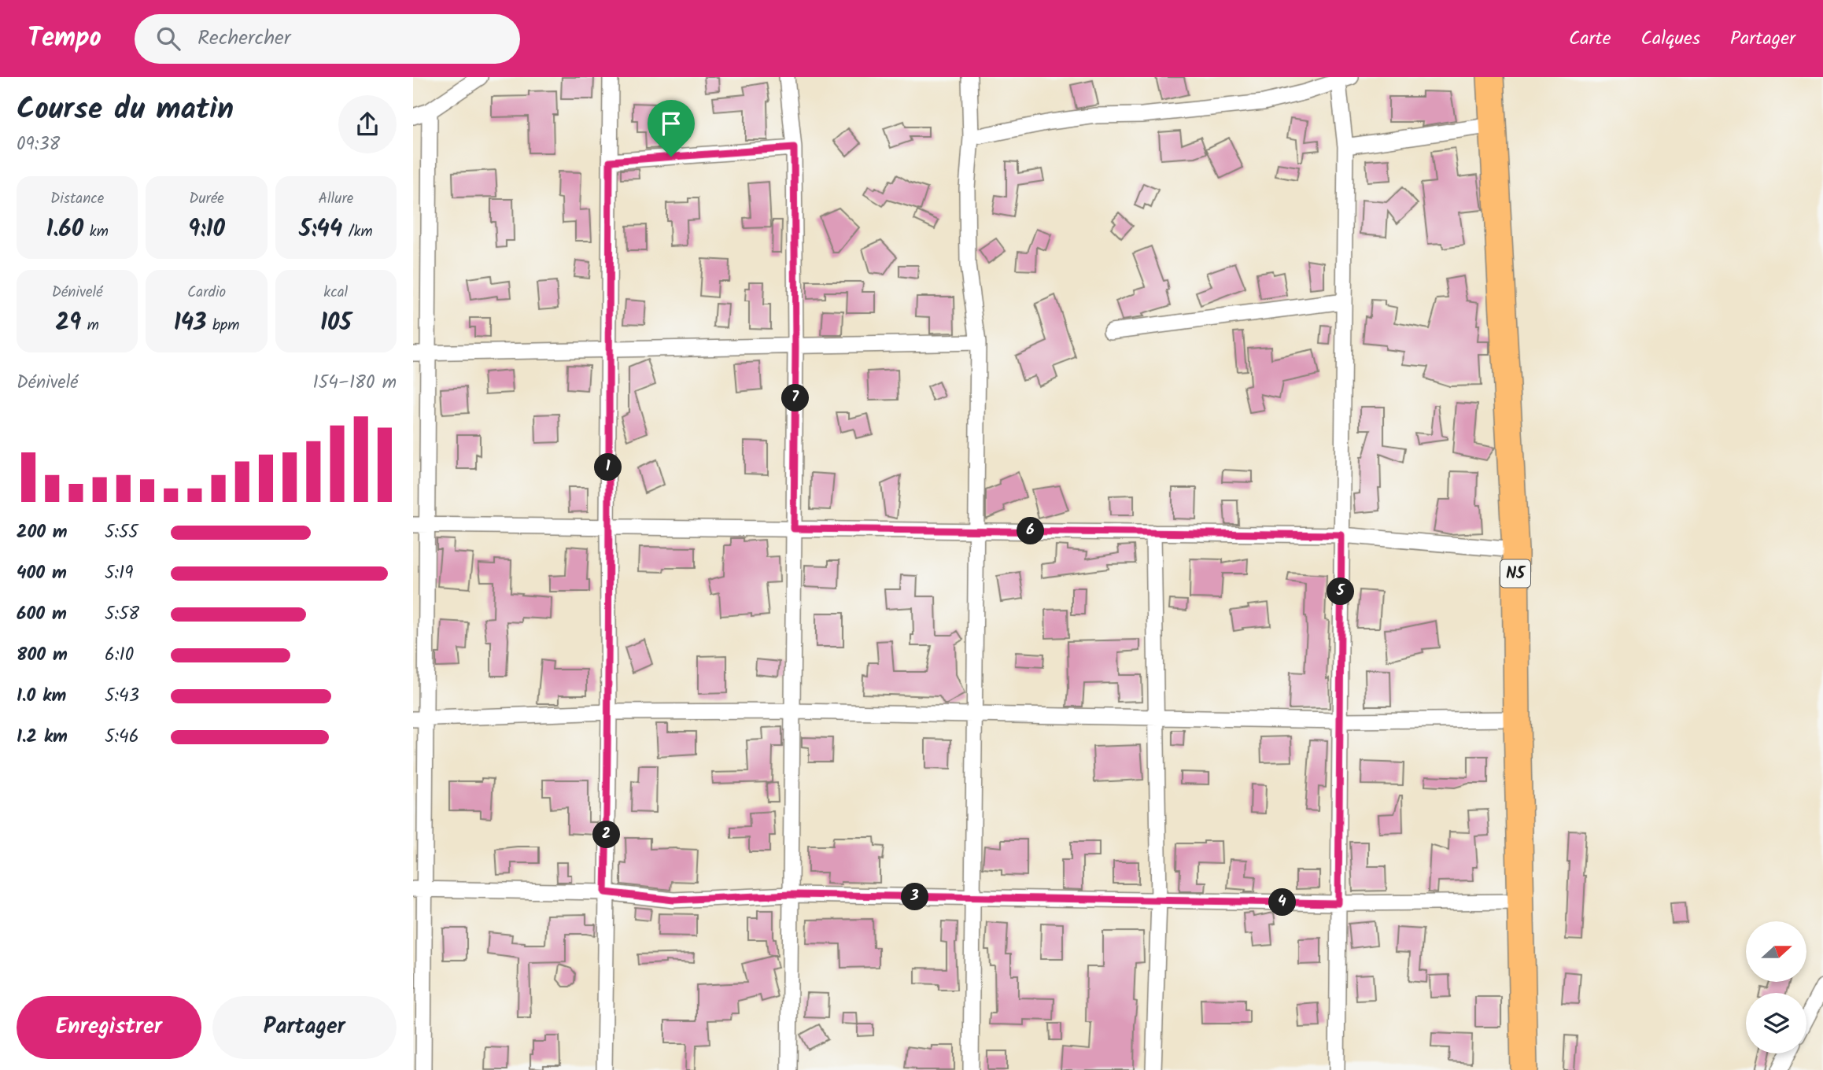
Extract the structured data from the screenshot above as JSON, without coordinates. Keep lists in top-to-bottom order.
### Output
{
  "streets": {
    "highway": ["N5"]
  },
  "north": "right",
  "page": {
    "header": "Tempo",
    "search": "Rechercher",
    "nav": ["Carte", "Calques", "Partager"],
    "heading": ["Course du matin", "09:38"],
    "stats": [
      ["Distance", "1.60 km"],
      ["Durée", "9:10"],
      ["Allure", "5:44 /km"],
      ["Dénivelé", "29 m"],
      ["Cardio", "143 bpm"],
      ["kcal", "105"]
    ],
    "chart": ["Dénivelé", "154–180 m"],
    "pins": [
      "7",
      "1",
      "6",
      "5",
      "2",
      "3",
      "4"
    ],
    "list": [
      {
        "name": "200 m",
        "note": "5:55"
      },
      {
        "name": "400 m",
        "note": "5:19"
      },
      {
        "name": "600 m",
        "note": "5:58"
      },
      {
        "name": "800 m",
        "note": "6:10"
      },
      {
        "name": "1.0 km",
        "note": "5:43"
      },
      {
        "name": "1.2 km",
        "note": "5:46"
      }
    ],
    "buttons": ["Enregistrer", "Partager"]
  }
}
